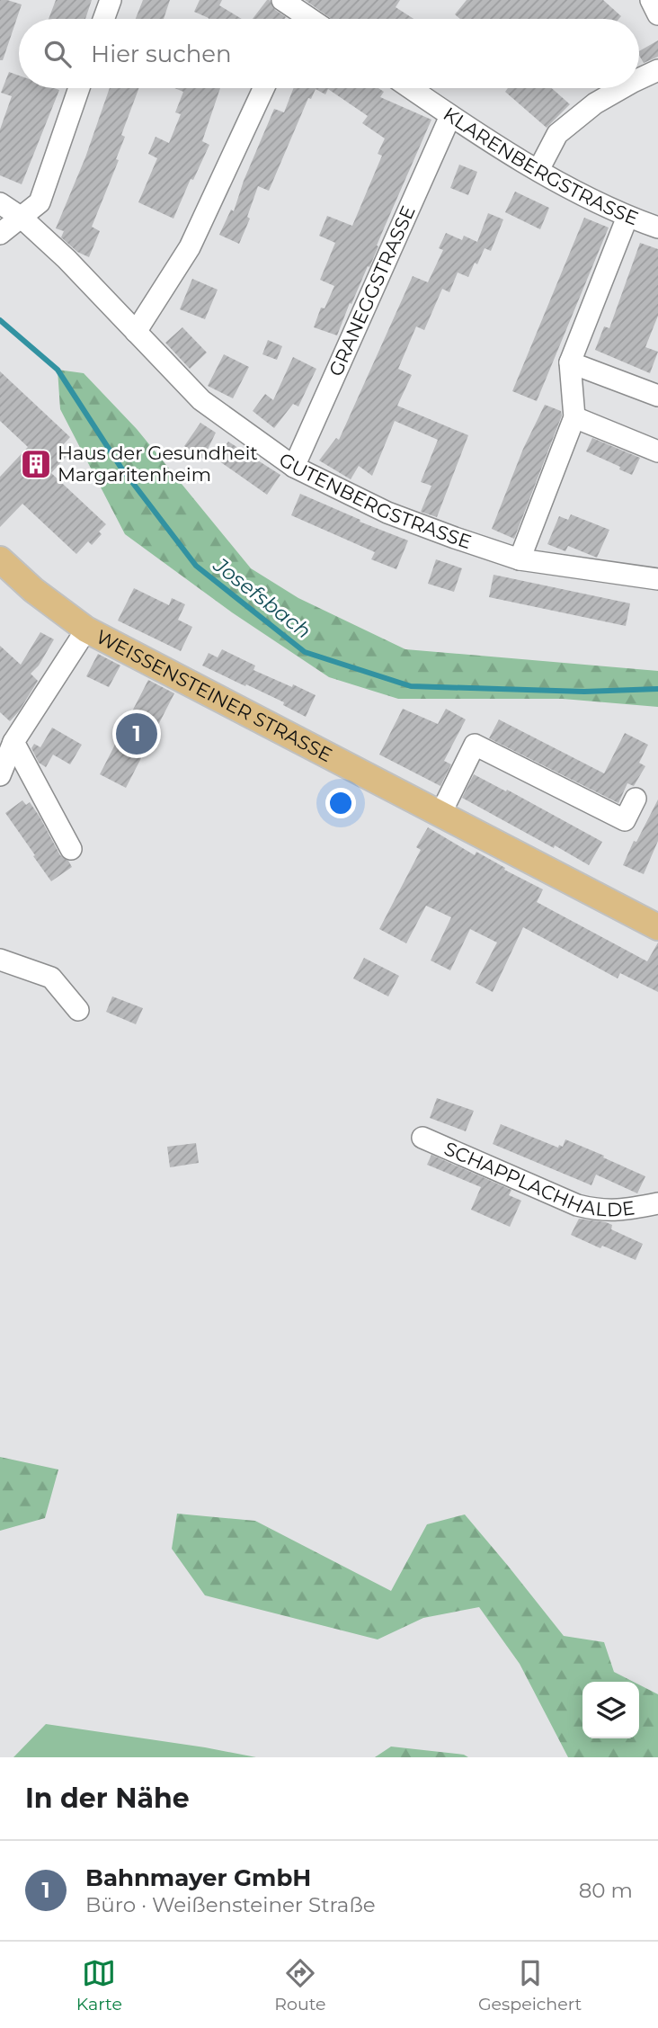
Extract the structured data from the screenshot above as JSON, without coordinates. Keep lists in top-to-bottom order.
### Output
{
  "streets": {
    "main road": ["WEISSENSTEINER STRASSE"],
    "street": [
      "KLARENBERGSTRASSE",
      "GRANEGGSTRASSE",
      "GUTENBERGSTRASSE",
      "SCHAPPLACHHALDE"
    ]
  },
  "crossings": [
    ["KLARENBERGSTRASSE", "GRANEGGSTRASSE"],
    ["GRANEGGSTRASSE", "GUTENBERGSTRASSE"]
  ],
  "water": ["Josefsbach"],
  "places": {
    "building": ["Haus der Gesundheit Margaritenheim"]
  },
  "page": {
    "search": "Hier suchen",
    "pins": "1",
    "heading": "In der Nähe",
    "list": [
      {
        "mark": "1",
        "name": "Bahnmayer GmbH",
        "note": "Büro · Weißensteiner Straße",
        "value": "80 m"
      }
    ],
    "nav": ["Karte", "Route", "Gespeichert"]
  }
}
